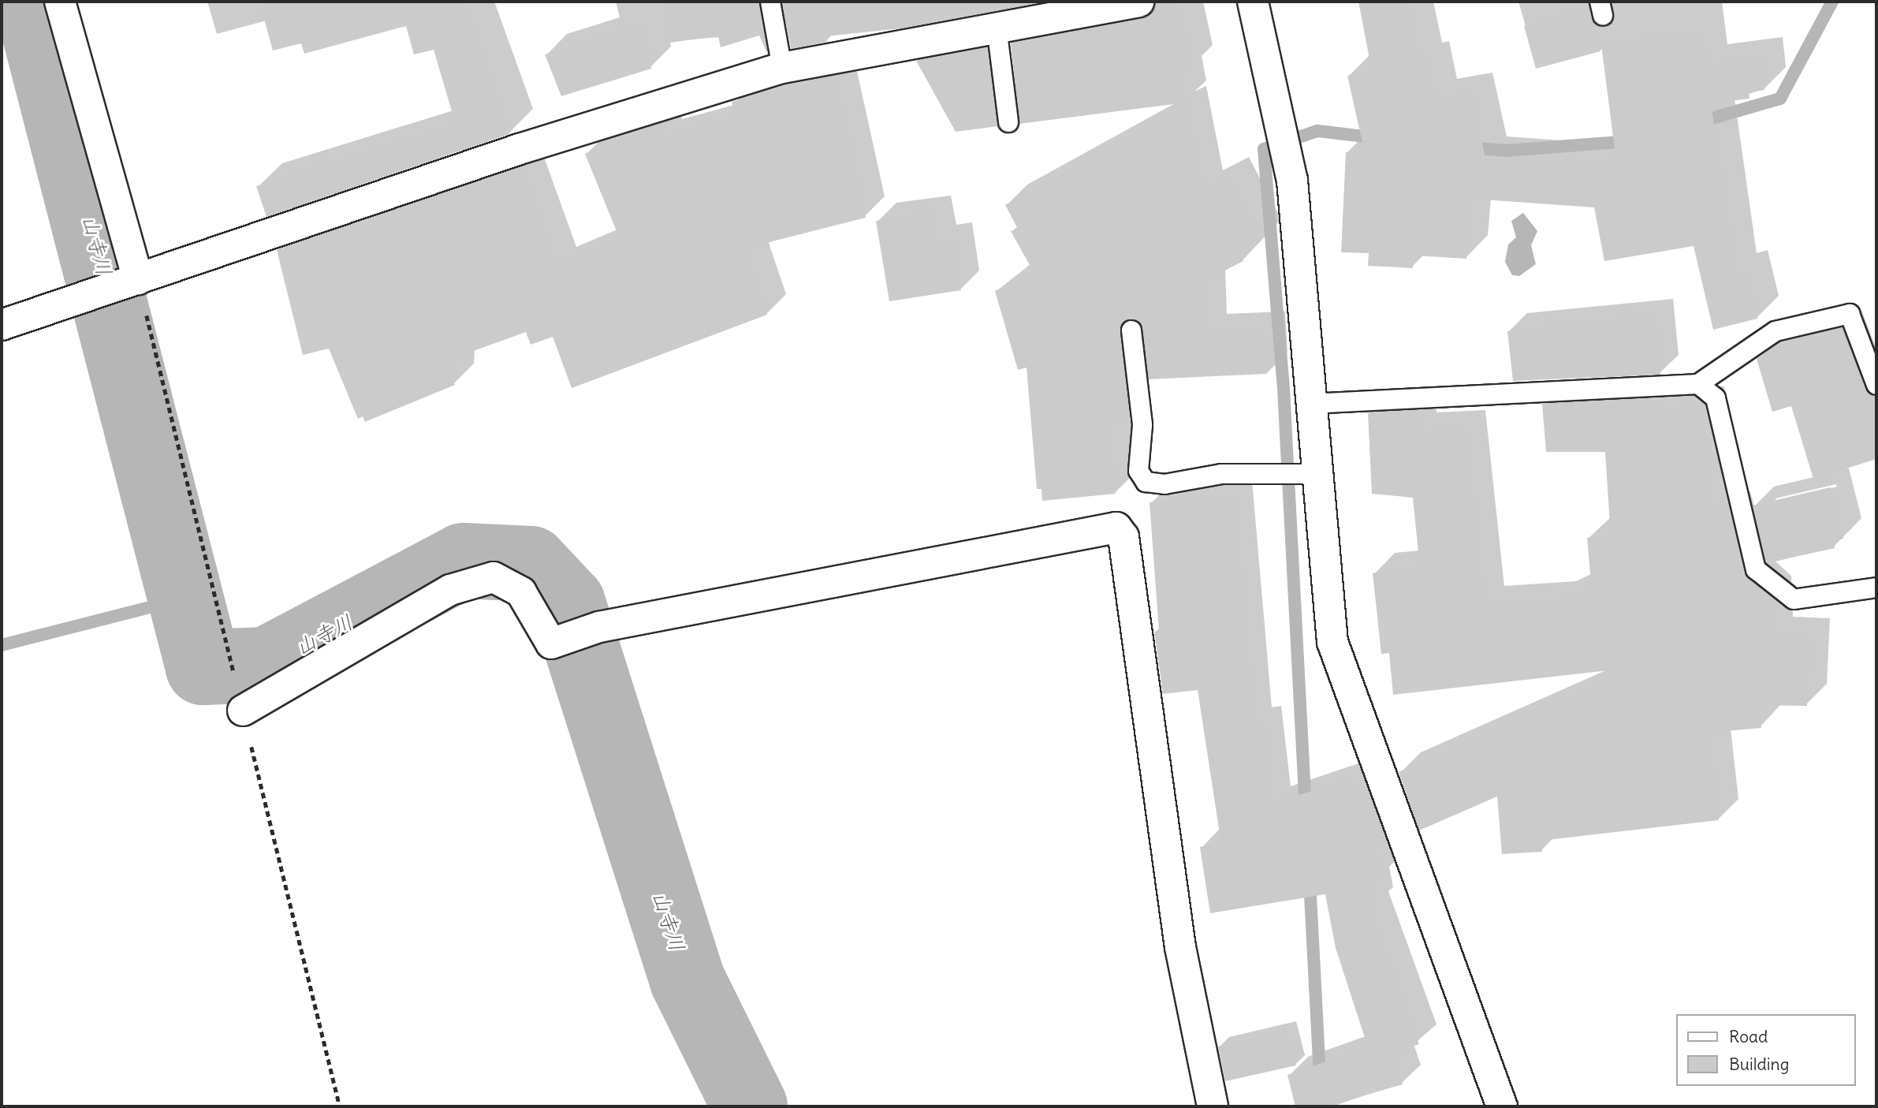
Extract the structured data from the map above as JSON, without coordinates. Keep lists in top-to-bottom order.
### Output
{
  "water": ["山寺川"],
  "legend": ["Road", "Building"]
}
